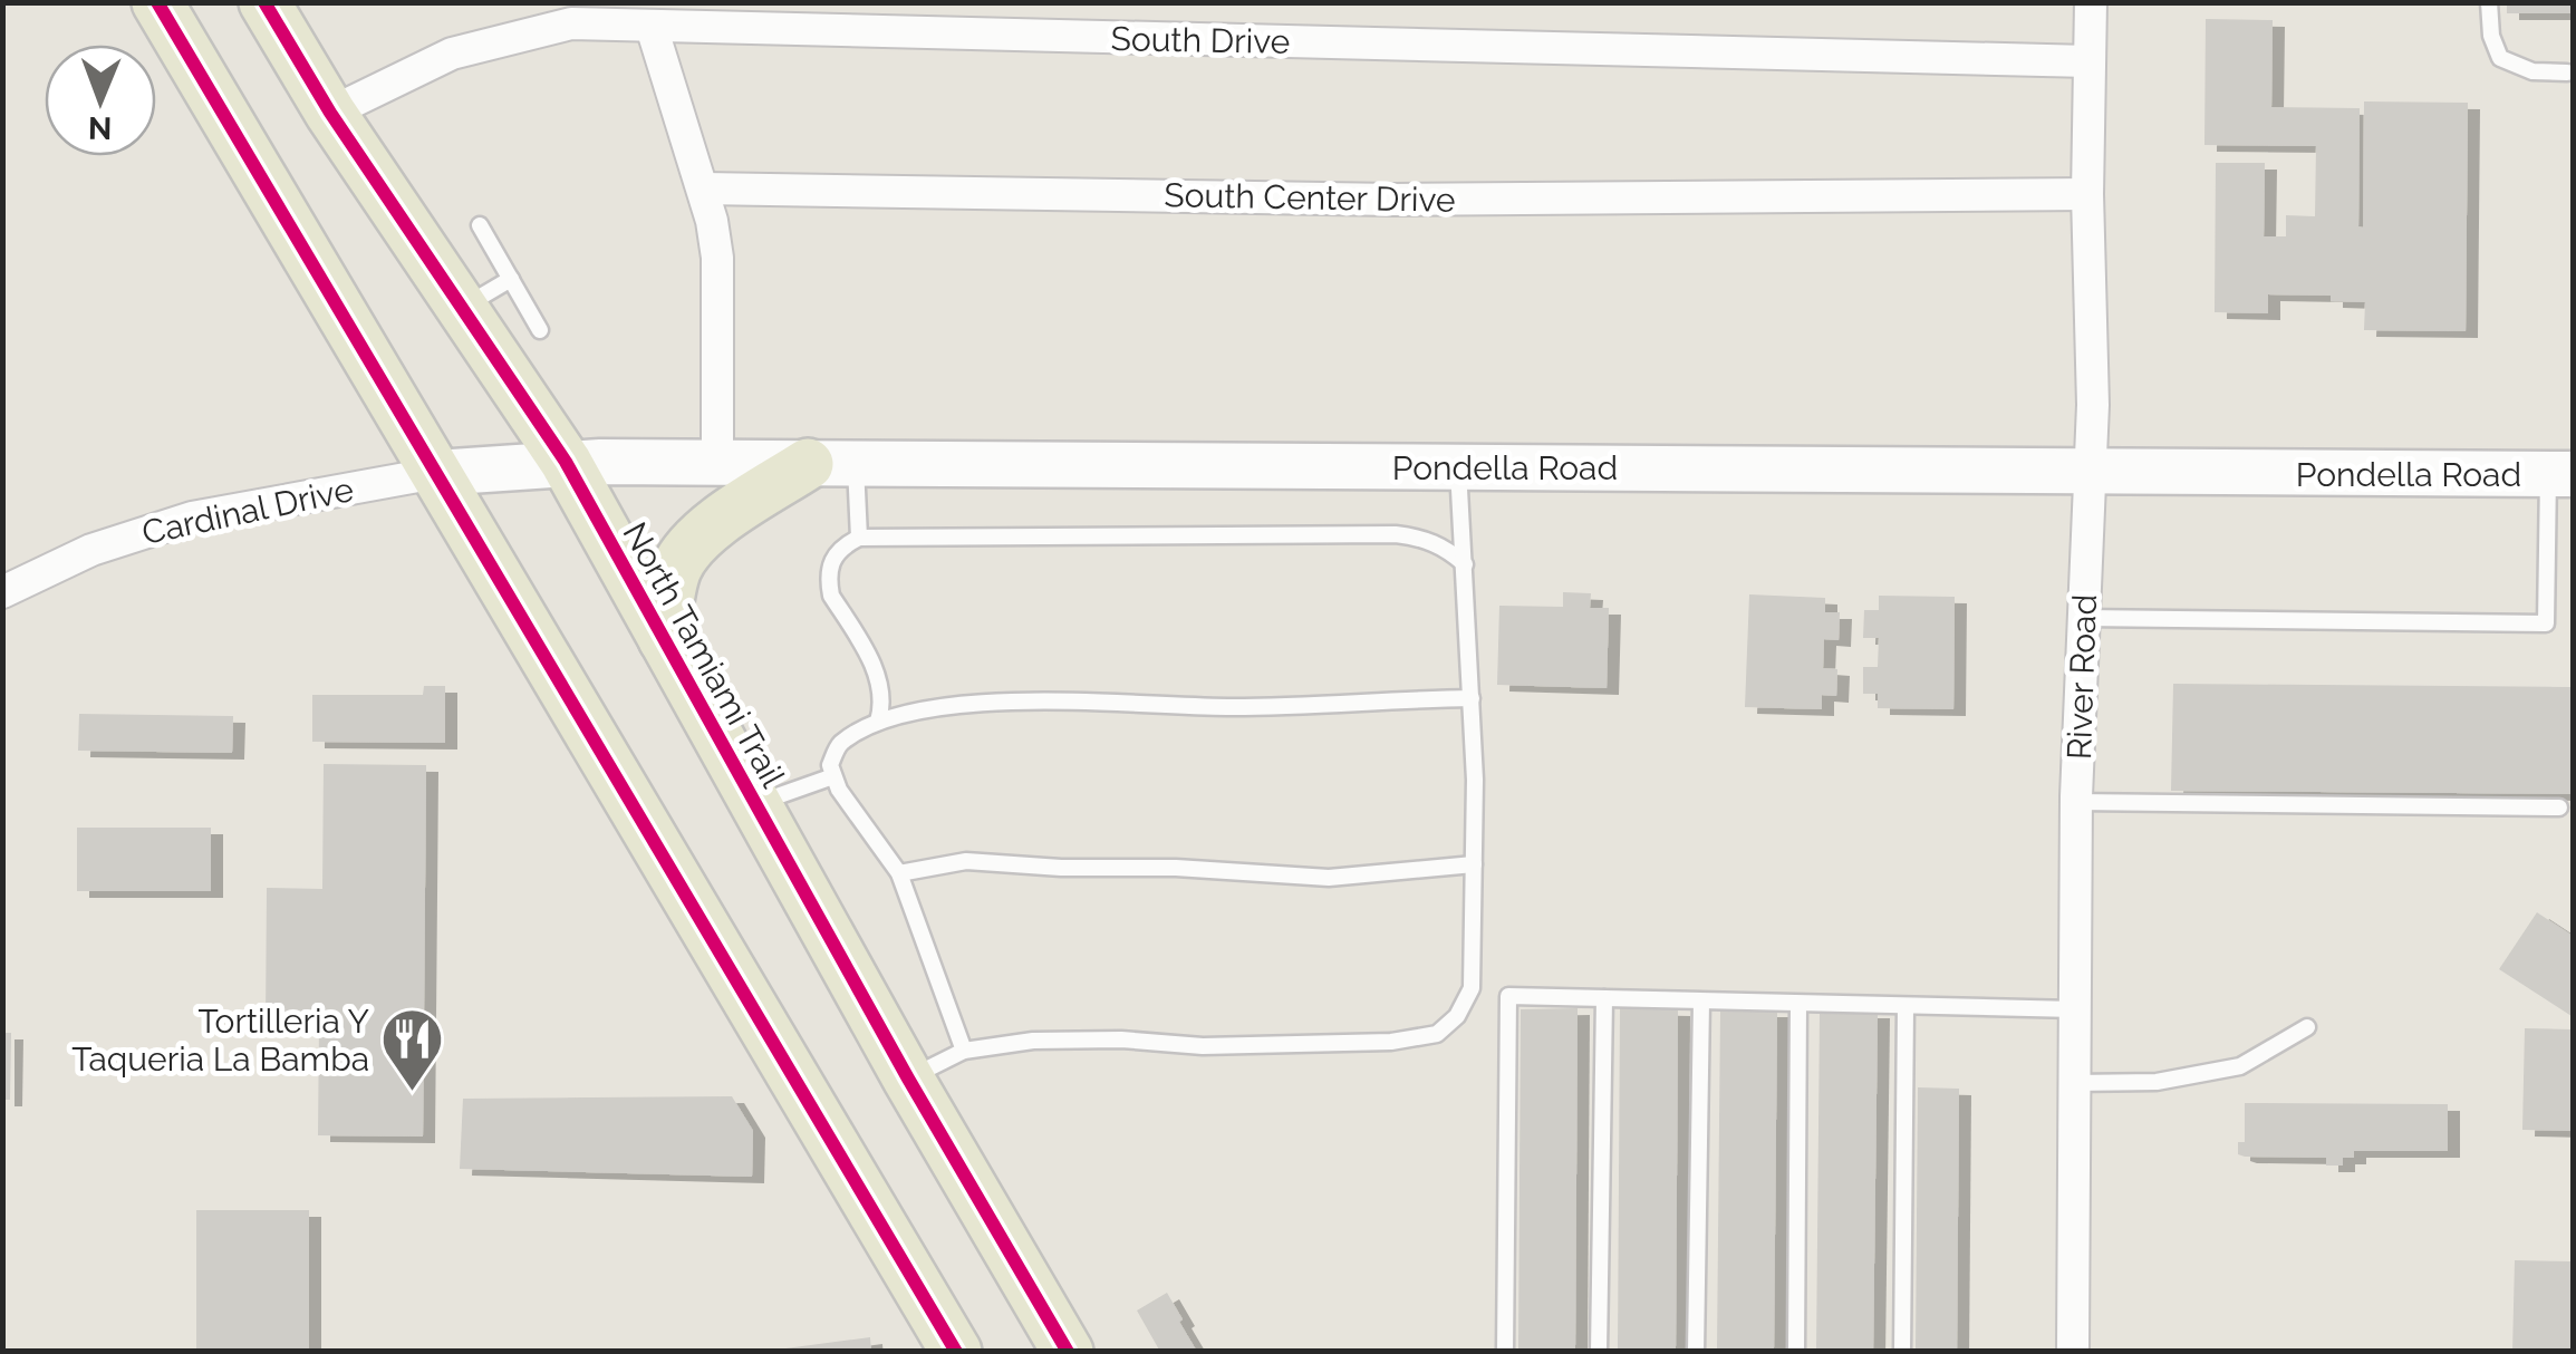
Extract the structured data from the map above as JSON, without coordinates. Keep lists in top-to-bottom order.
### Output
{
  "streets": {
    "main road": ["Pondella Road", "North Tamiami Trail"],
    "street": [
      "South Drive",
      "South Center Drive",
      "Cardinal Drive",
      "River Road"
    ]
  },
  "crossings": [
    ["South Drive", "North Tamiami Trail"],
    ["South Drive", "River Road"],
    ["South Center Drive", "River Road"],
    ["Pondella Road", "Cardinal Drive"],
    ["Pondella Road", "North Tamiami Trail"],
    ["Pondella Road", "River Road"]
  ],
  "places": {
    "restaurant": ["Tortilleria Y Taqueria La Bamba"]
  },
  "north": "bottom"
}
